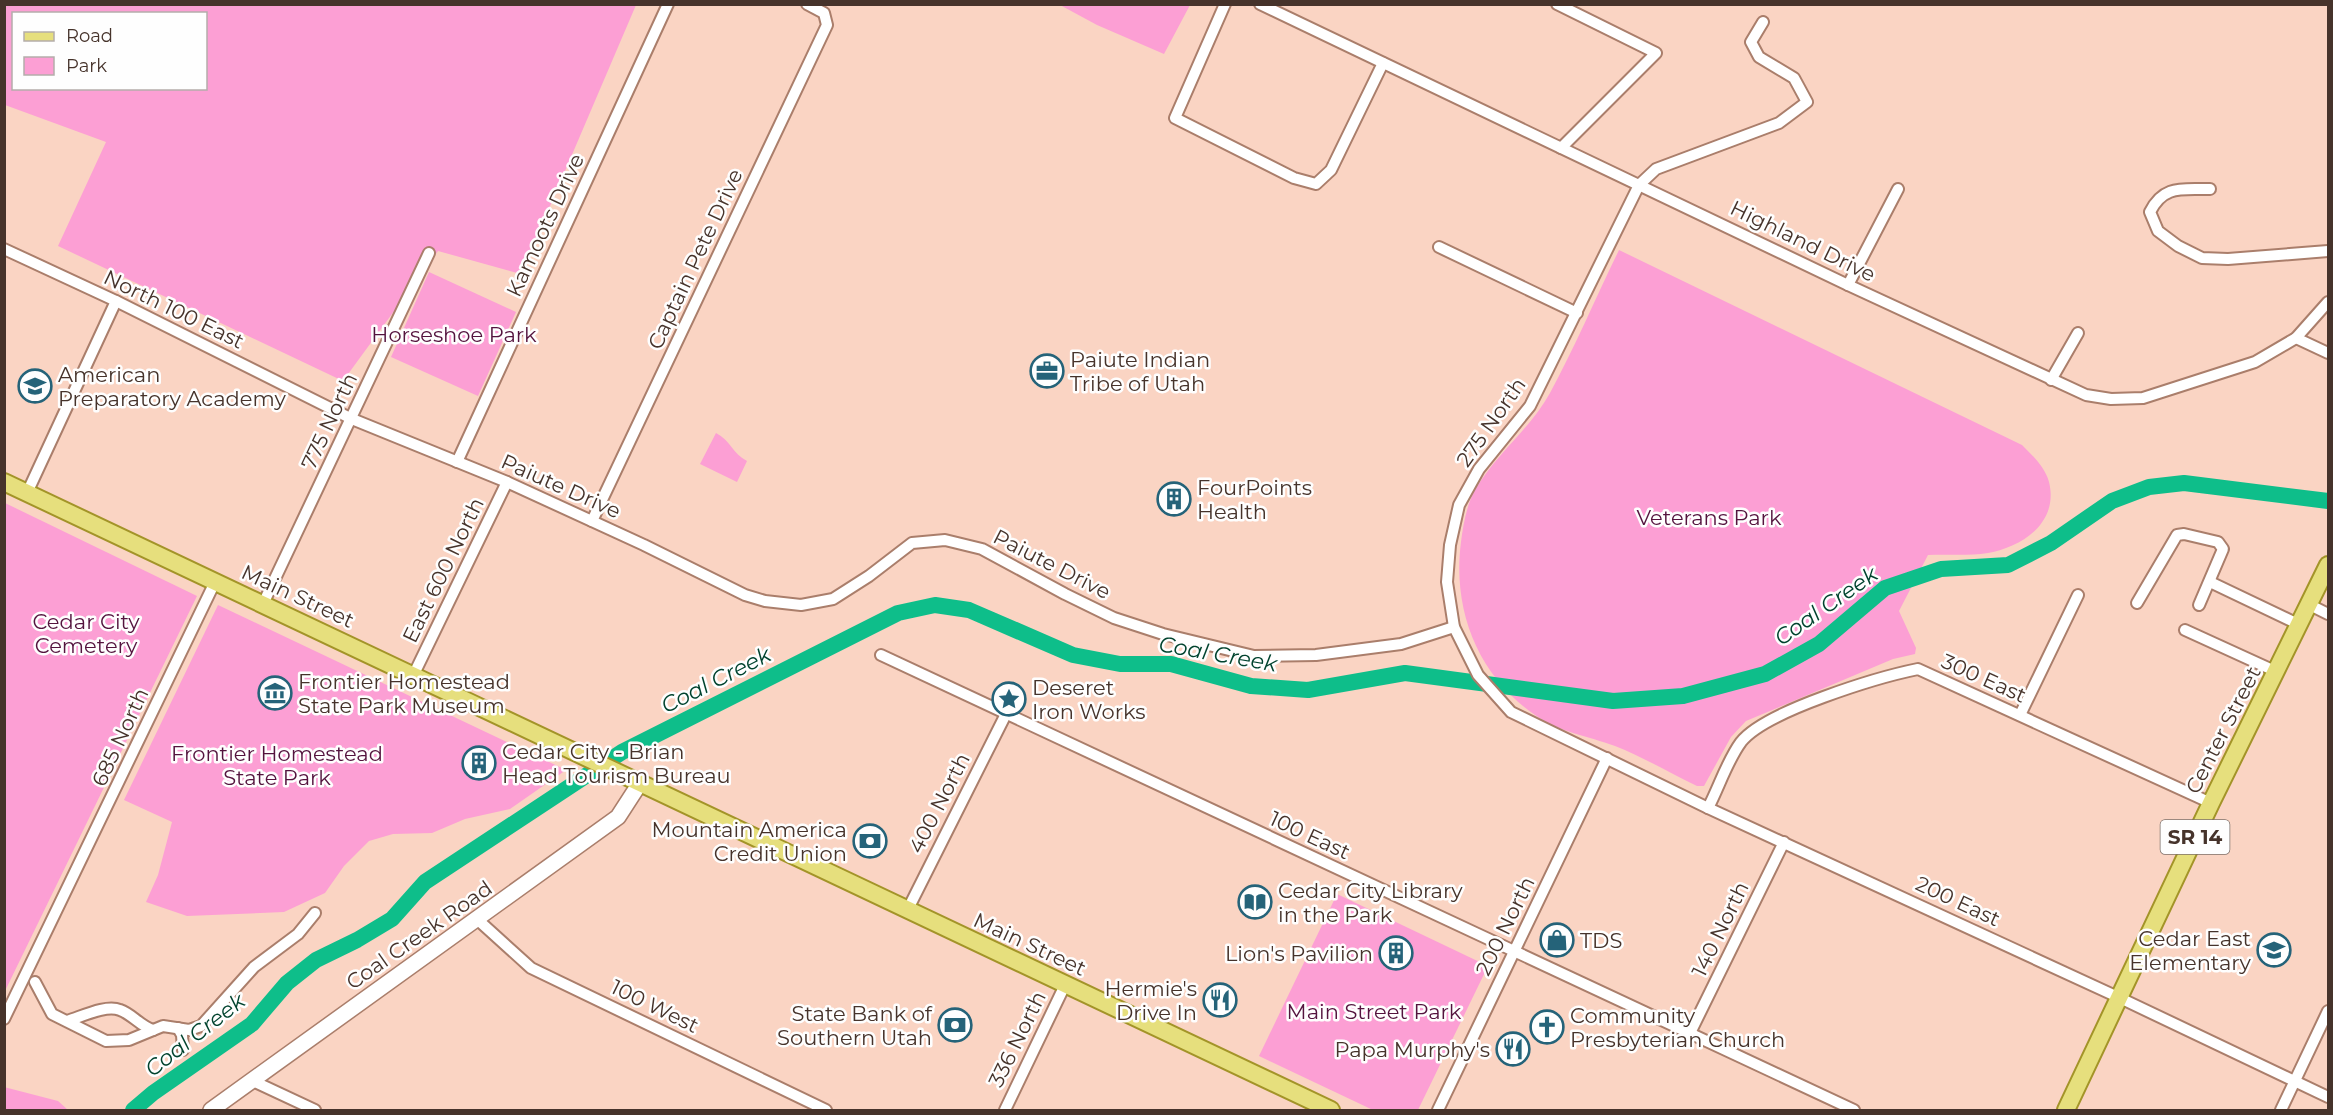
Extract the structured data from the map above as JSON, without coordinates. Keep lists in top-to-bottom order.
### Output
{
  "streets": {
    "main road": [
      "Main Street",
      "Center Street",
      "SR 14",
      "Coal Creek Road"
    ],
    "street": [
      "Kamoots Drive",
      "Highland Drive",
      "Captain Pete Drive",
      "North 100 East",
      "775 North",
      "275 North",
      "Paiute Drive",
      "East 600 North",
      "300 East",
      "685 North",
      "400 North",
      "100 East",
      "200 East",
      "200 North",
      "140 North",
      "100 West",
      "336 North"
    ]
  },
  "crossings": [
    ["Kamoots Drive", "North 100 East"],
    ["Kamoots Drive", "Paiute Drive"],
    ["Highland Drive", "275 North"],
    ["Captain Pete Drive", "Paiute Drive"],
    ["North 100 East", "775 North"],
    ["North 100 East", "Paiute Drive"],
    ["775 North", "Main Street"],
    ["275 North", "Paiute Drive"],
    ["275 North", "200 East"],
    ["Paiute Drive", "East 600 North"],
    ["East 600 North", "Main Street"],
    ["Main Street", "685 North"],
    ["Main Street", "400 North"],
    ["Main Street", "Coal Creek Road"],
    ["Main Street", "336 North"],
    ["300 East", "Center Street"],
    ["300 East", "200 East"],
    ["Center Street", "200 East"],
    ["400 North", "100 East"],
    ["100 East", "200 North"],
    ["100 East", "140 North"],
    ["200 East", "200 North"],
    ["200 East", "140 North"],
    ["Coal Creek Road", "100 West"]
  ],
  "water": ["Coal Creek"],
  "parks": [
    "Horseshoe Park",
    "Veterans Park",
    "Cedar City Cemetery",
    "Frontier Homestead State Park",
    "Main Street Park"
  ],
  "places": {
    "office": ["Paiute Indian Tribe of Utah"],
    "school or university": ["American Preparatory Academy", "Cedar East Elementary"],
    "building": ["FourPoints Health", "Cedar City - Brian Head Tourism Bureau", "Lion's Pavilion"],
    "museum": ["Frontier Homestead State Park Museum"],
    "place": ["Deseret Iron Works"],
    "bank": ["Mountain America Credit Union", "State Bank of Southern Utah"],
    "library": ["Cedar City Library in the Park"],
    "shop": ["TDS"],
    "restaurant": ["Hermie's Drive In", "Papa Murphy's"],
    "church": ["Community Presbyterian Church"]
  },
  "legend": ["Road", "Park"]
}
